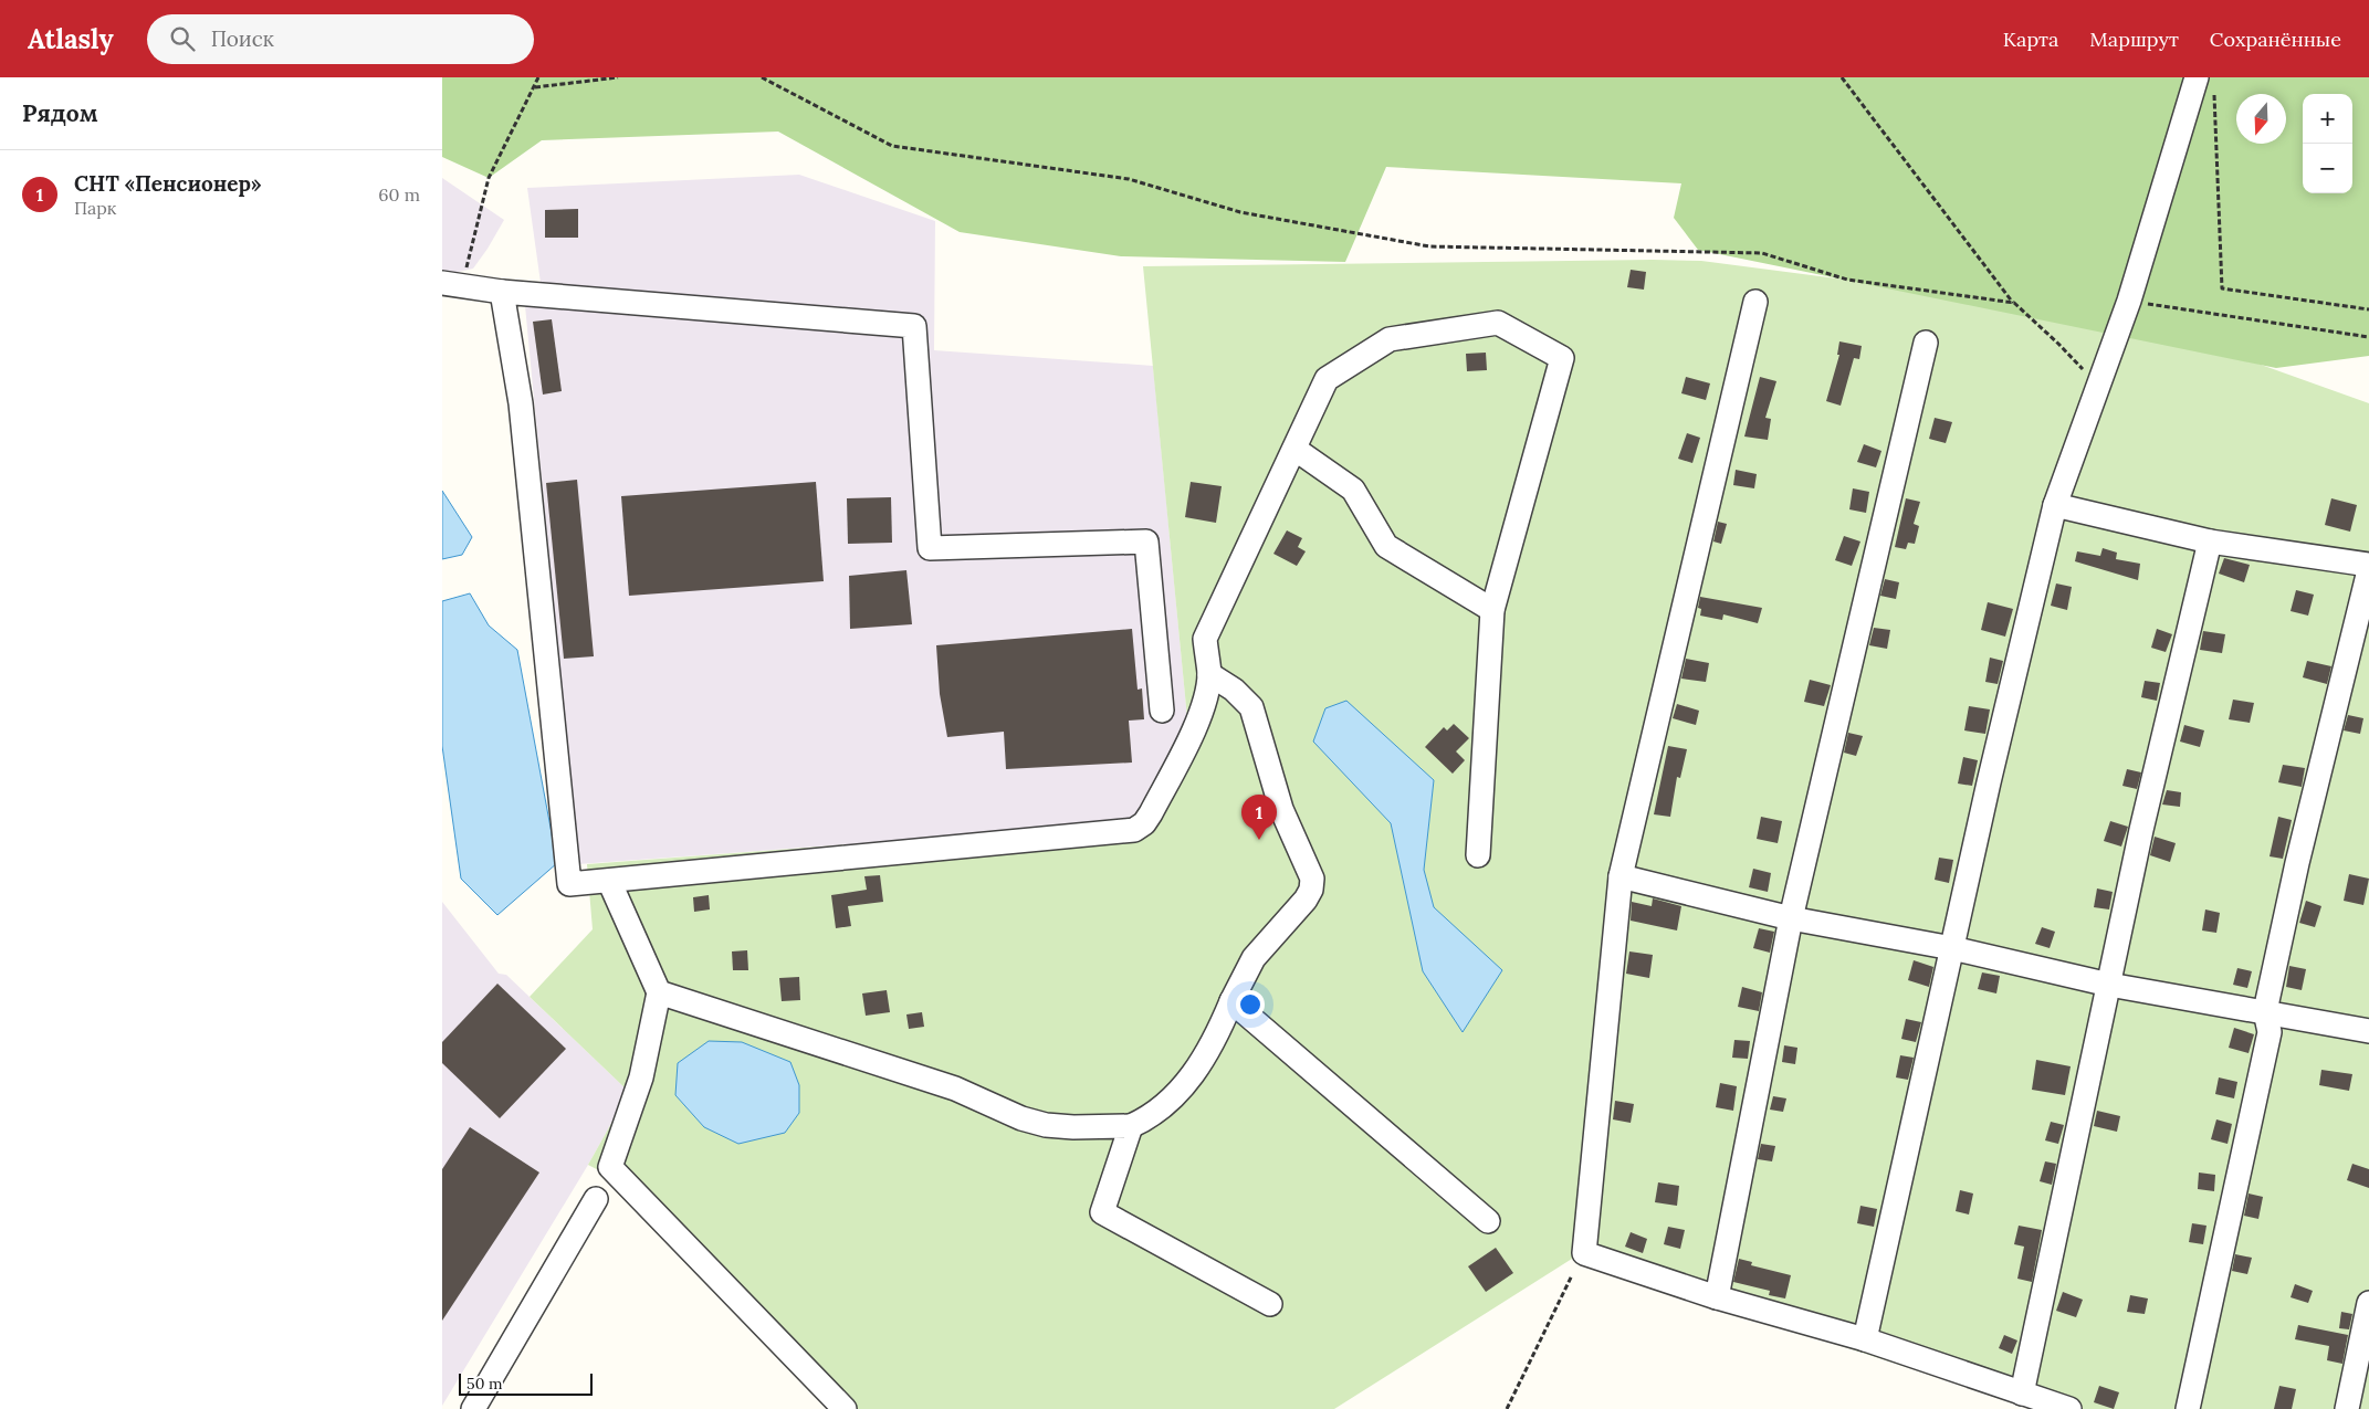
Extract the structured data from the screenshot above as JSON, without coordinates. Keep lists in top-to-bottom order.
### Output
{
  "scale_bar": "50 m",
  "north": "bottom",
  "page": {
    "header": "Atlasly",
    "search": "Поиск",
    "nav": ["Карта", "Маршрут", "Сохранённые"],
    "heading": "Рядом",
    "map_buttons": ["+", "−"],
    "list": [
      {
        "mark": "1",
        "name": "СНТ «Пенсионер»",
        "note": "Парк",
        "value": "60 m"
      }
    ],
    "pins": "1",
    "scale": "50 m"
  }
}
